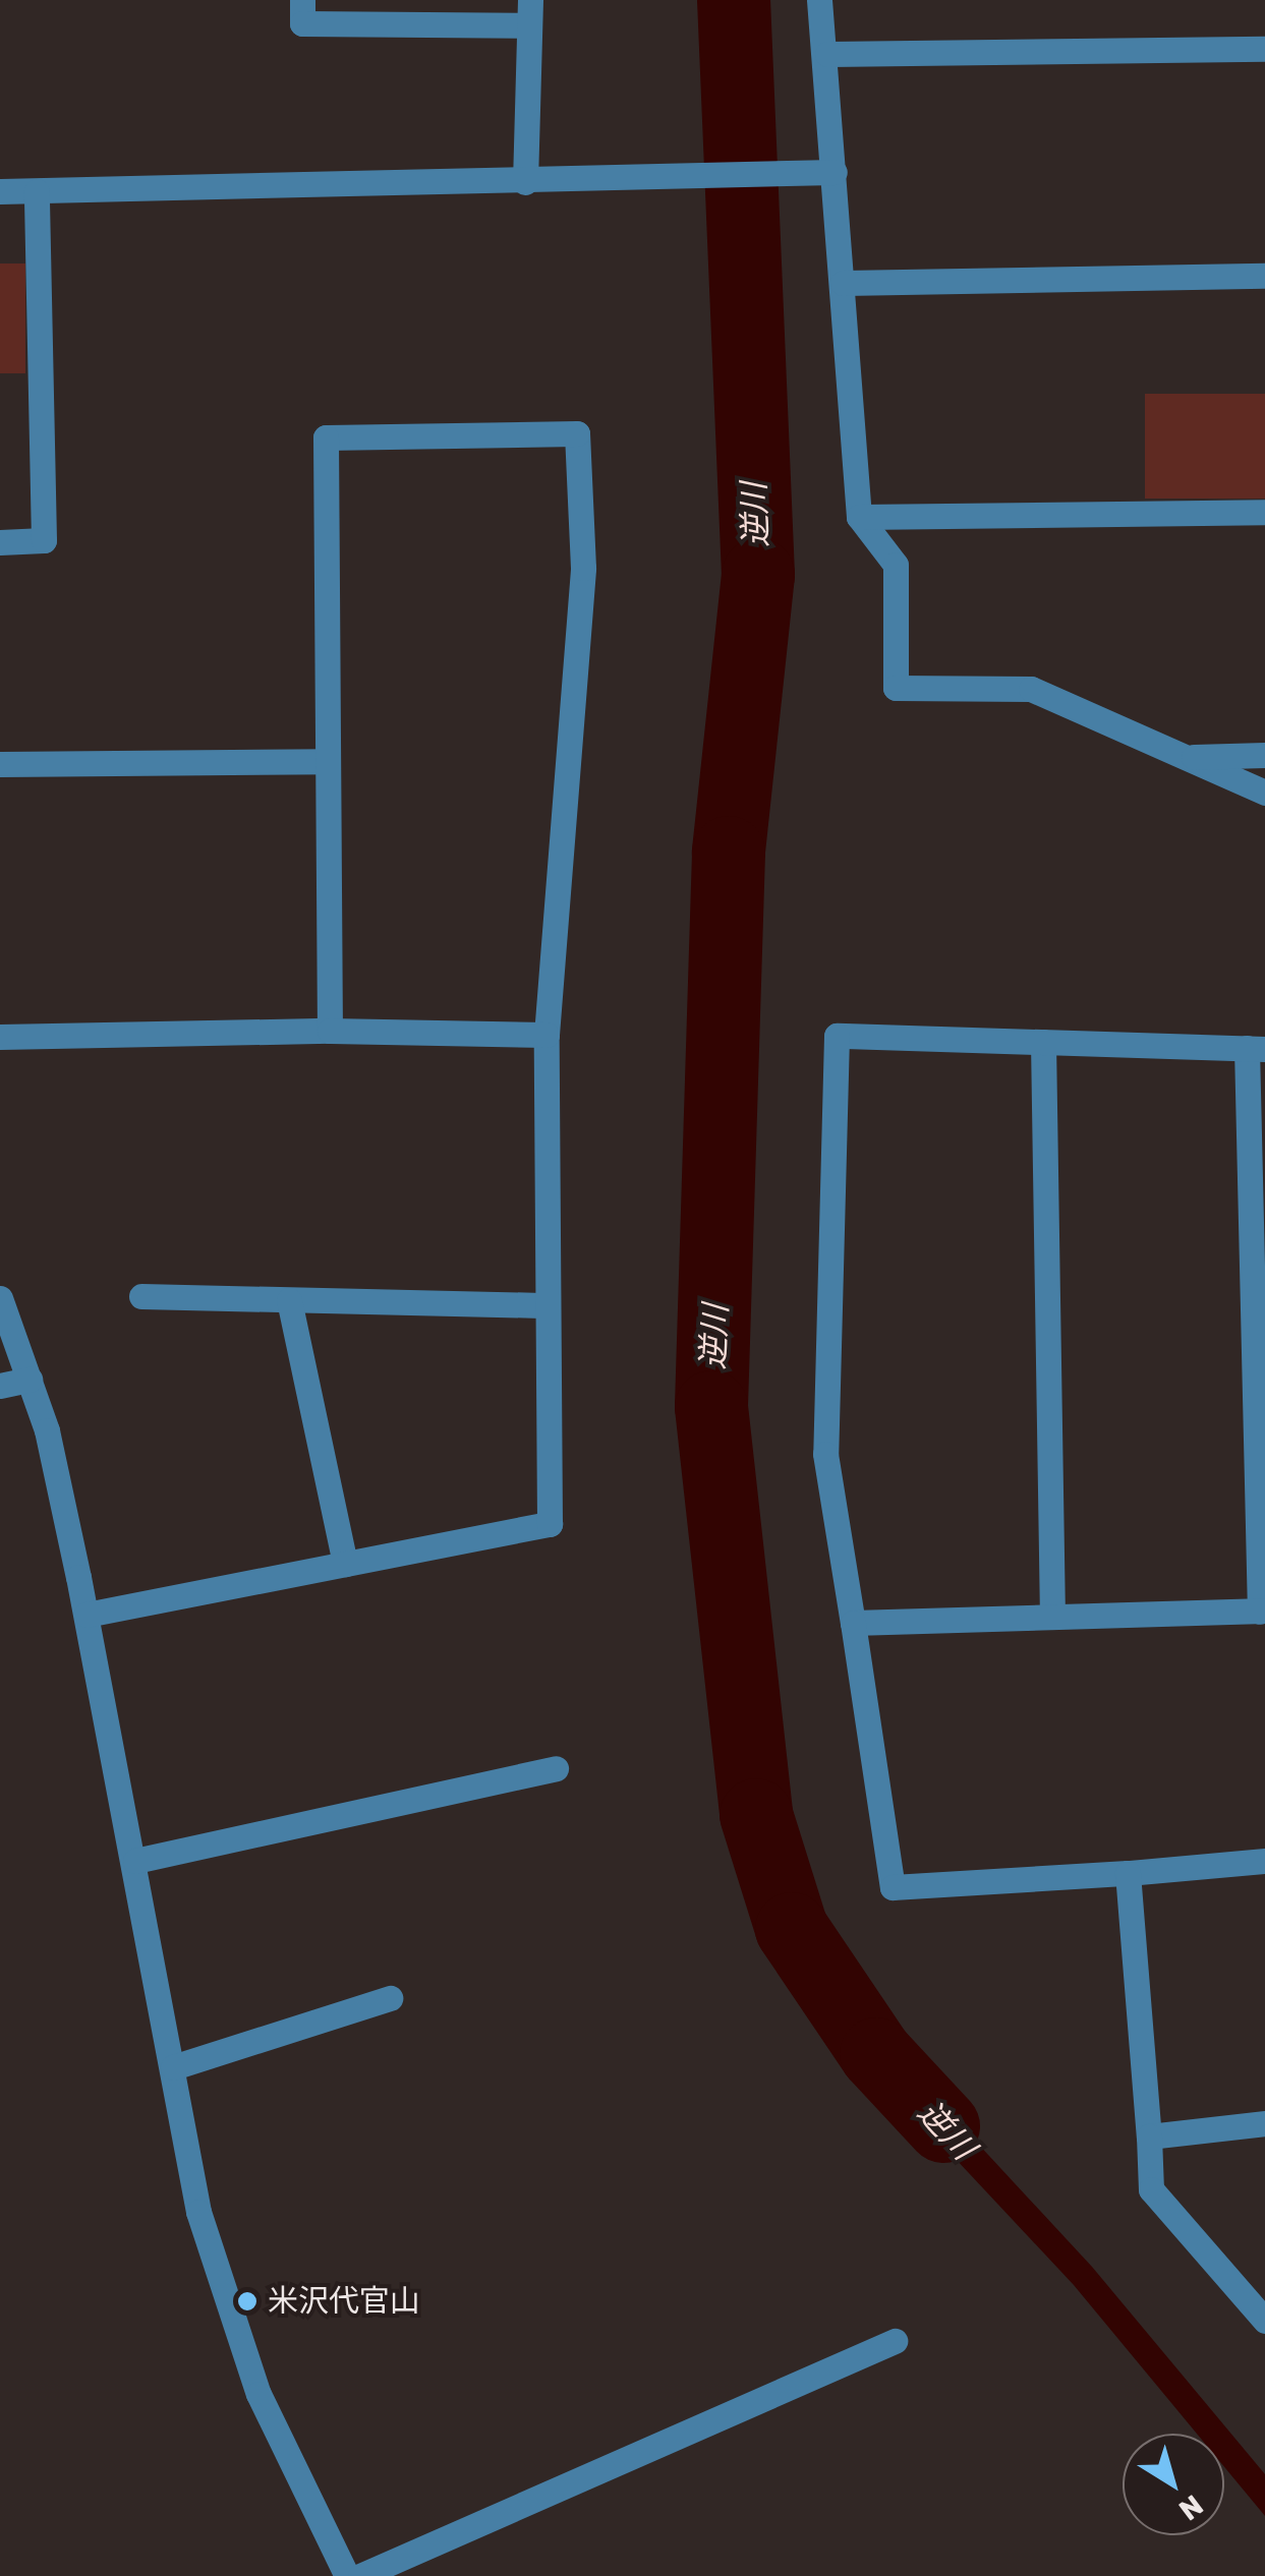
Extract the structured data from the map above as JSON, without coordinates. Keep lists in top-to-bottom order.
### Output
{
  "water": ["逆川"],
  "places": ["米沢代官山"],
  "north": "bottom right"
}
